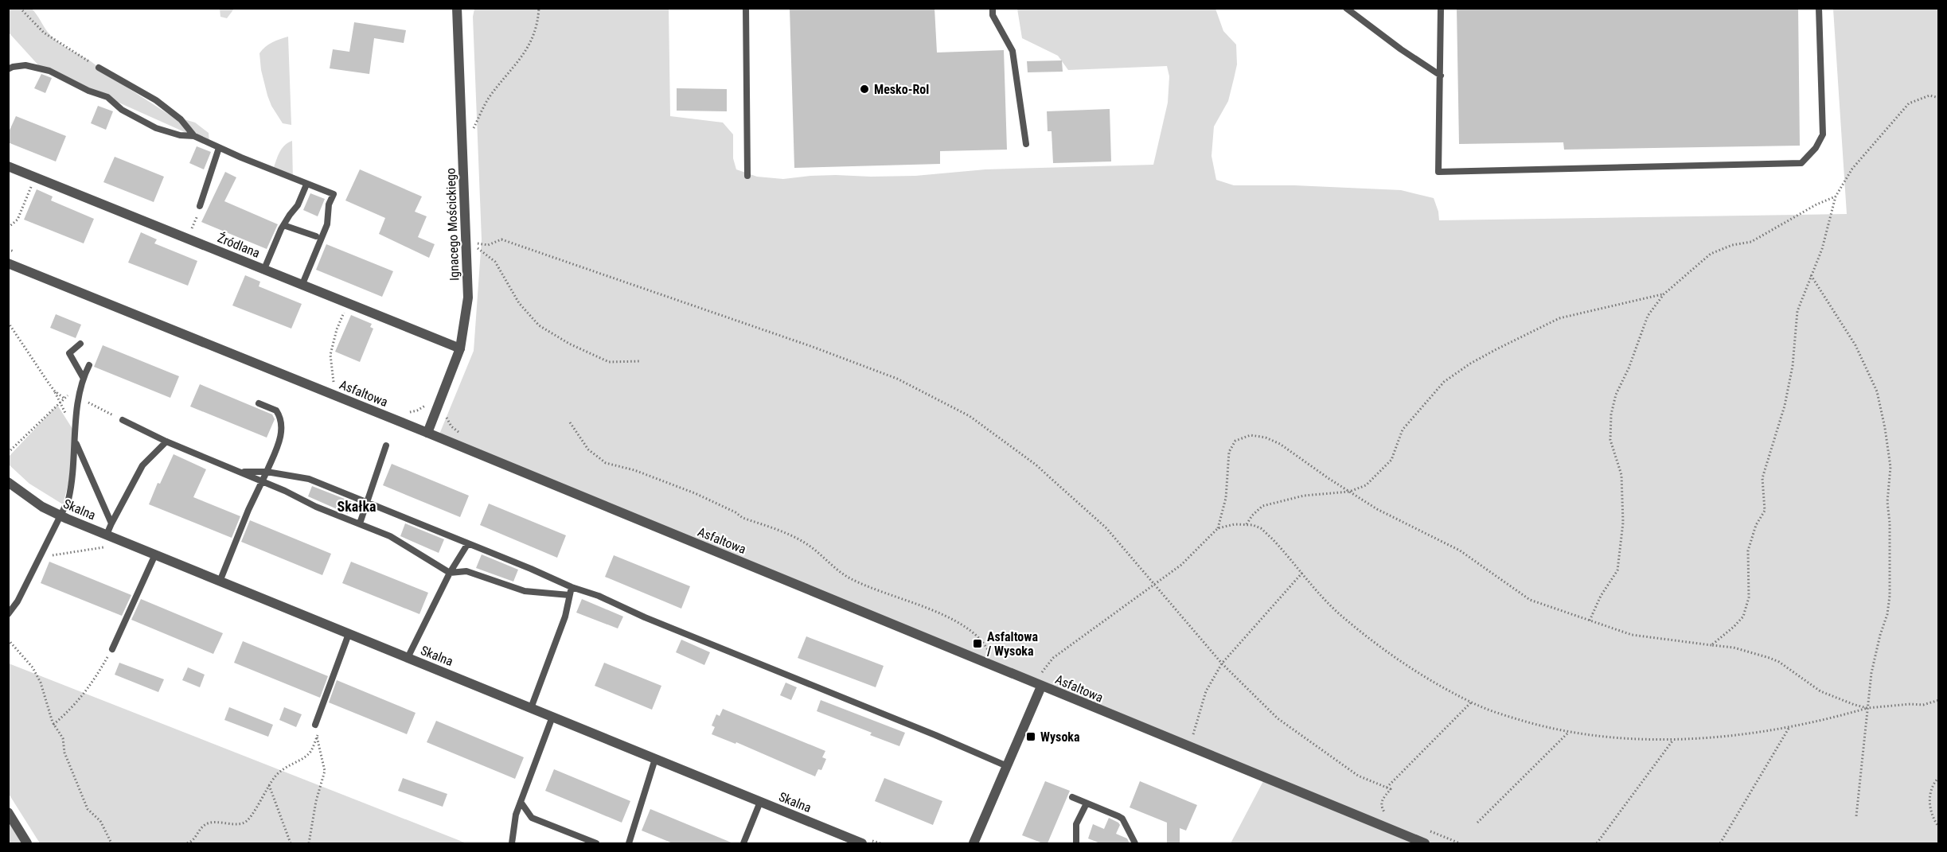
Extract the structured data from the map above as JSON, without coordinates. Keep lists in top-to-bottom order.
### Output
{
  "streets": {
    "street": [
      "Ignacego Mościckiego",
      "Źródlana",
      "Asfaltowa",
      "Skalna"
    ]
  },
  "crossings": [
    ["Ignacego Mościckiego", "Źródlana"],
    ["Ignacego Mościckiego", "Asfaltowa"]
  ],
  "districts": ["Skałka"],
  "places": {
    "other": ["Mesko-Rol"],
    "transit": ["Asfaltowa / Wysoka", "Wysoka"]
  }
}
